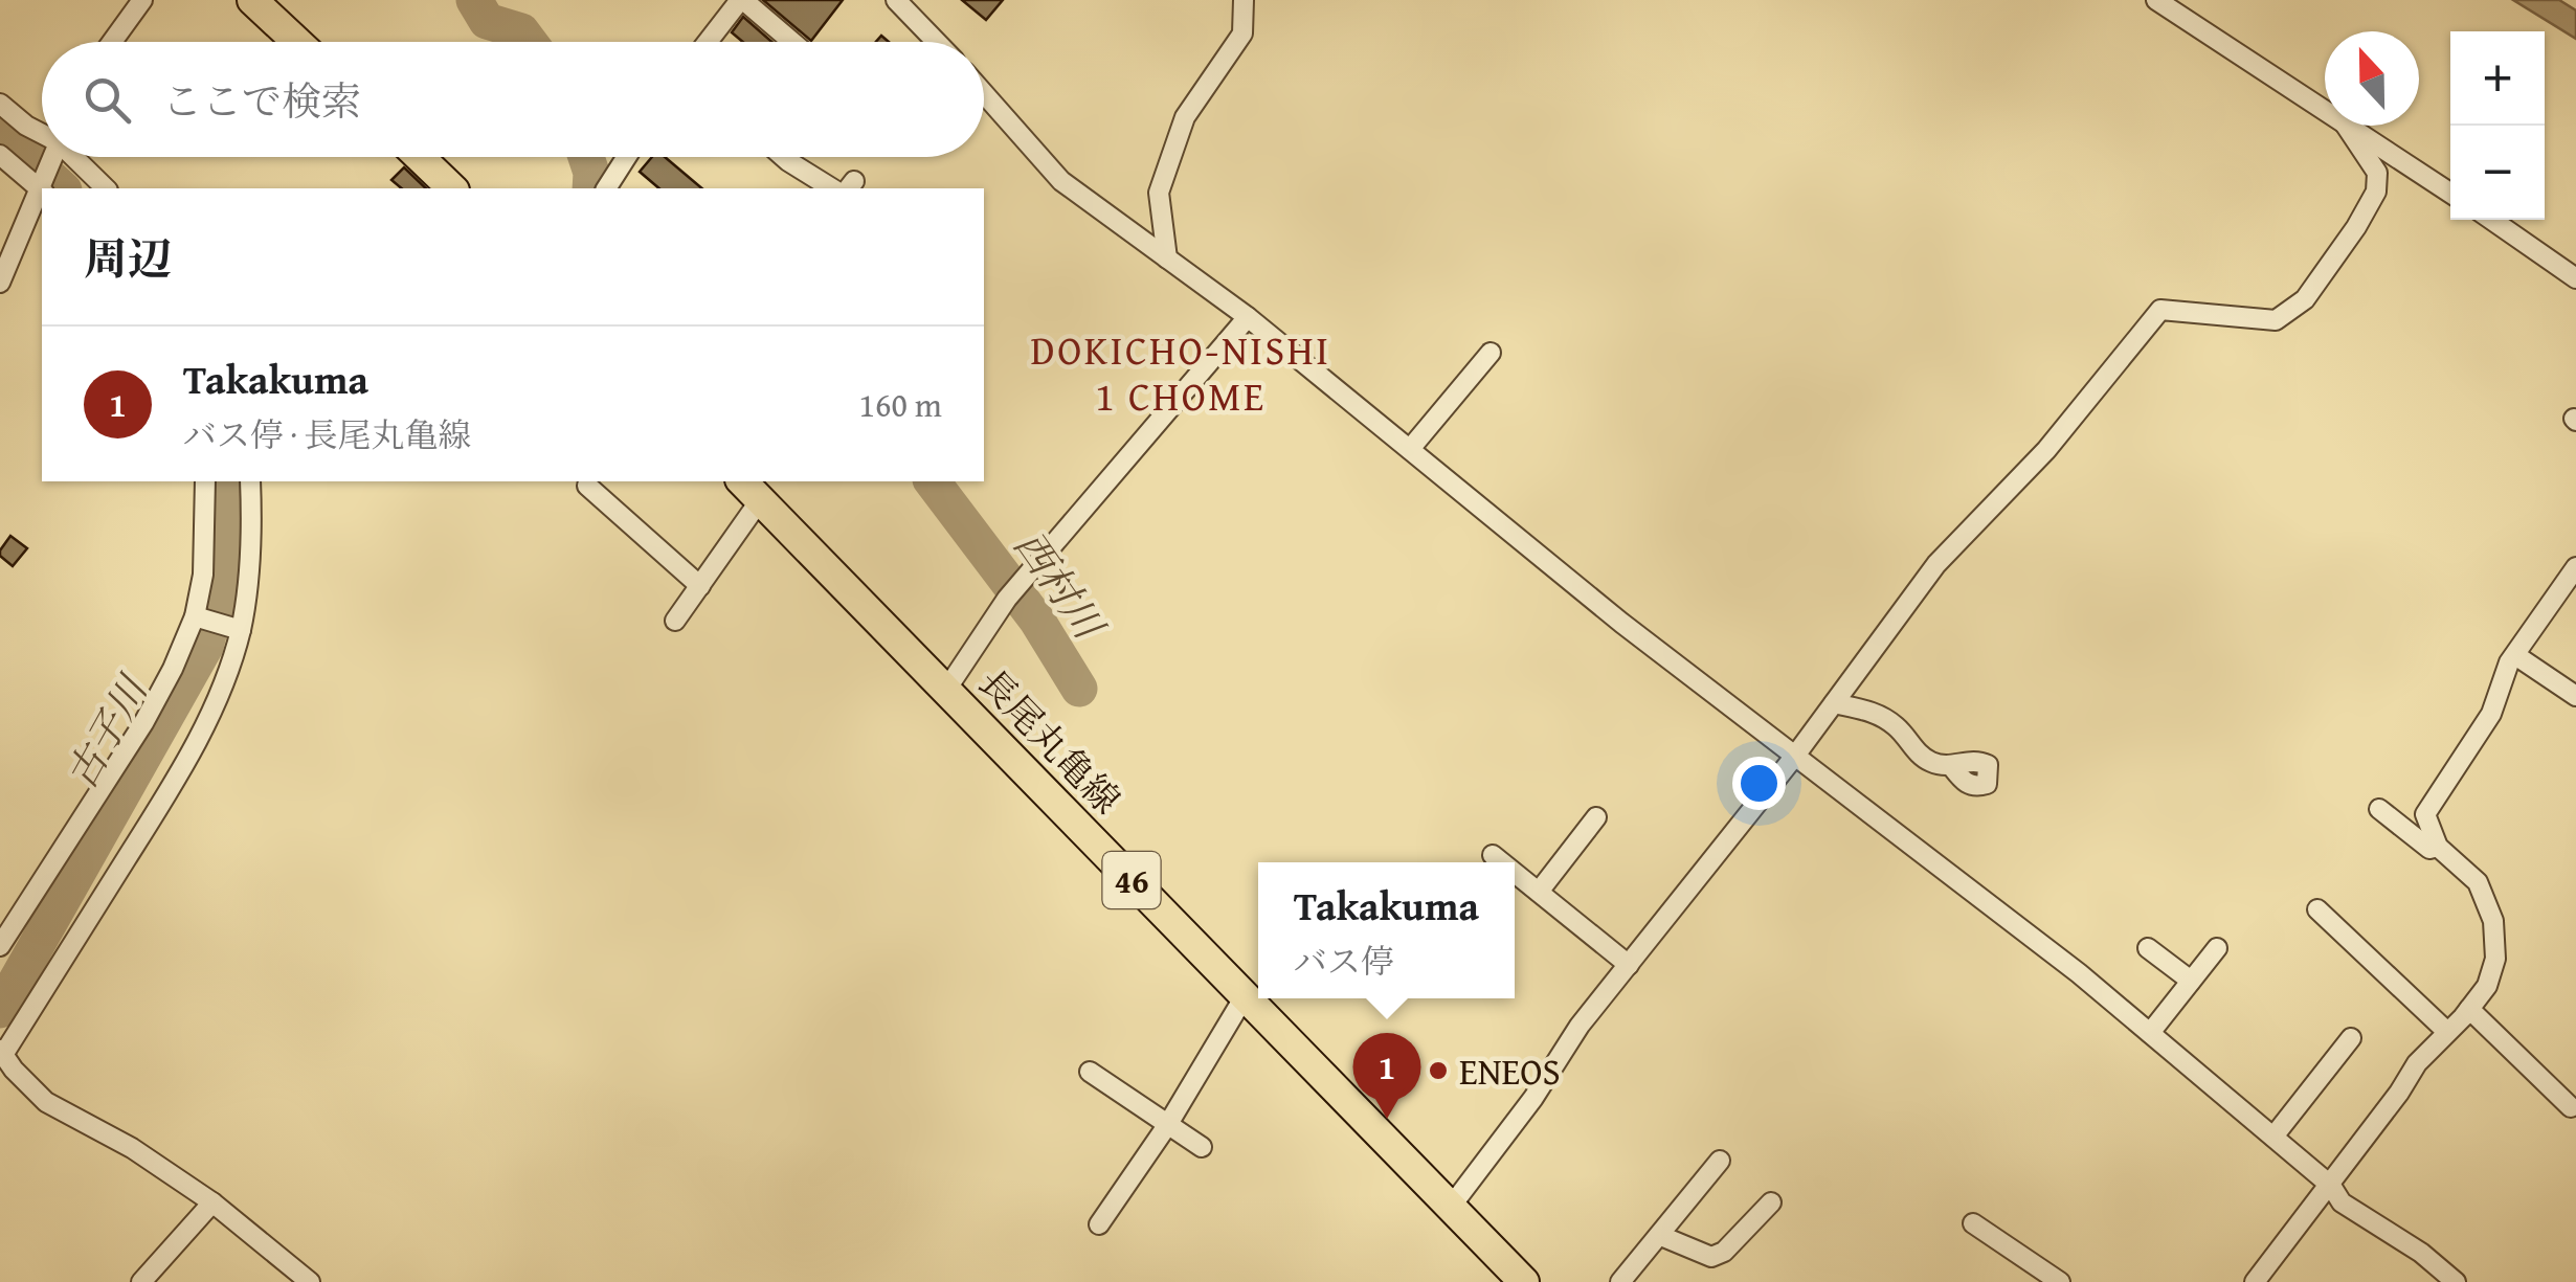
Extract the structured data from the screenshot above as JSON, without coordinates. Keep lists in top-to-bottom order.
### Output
{
  "streets": {
    "main road": ["長尾丸亀線", "46"]
  },
  "districts": ["DOKICHO-NISHI 1 CHOME"],
  "water": ["西村川", "古子川"],
  "places": ["ENEOS"],
  "north": "top",
  "page": {
    "map_buttons": ["+", "−"],
    "search": "ここで検索",
    "heading": "周辺",
    "list": [
      {
        "mark": "1",
        "name": "Takakuma",
        "note": "バス停 · 長尾丸亀線",
        "value": "160 m"
      }
    ],
    "popup": ["Takakuma", "バス停"],
    "pins": "1"
  }
}
